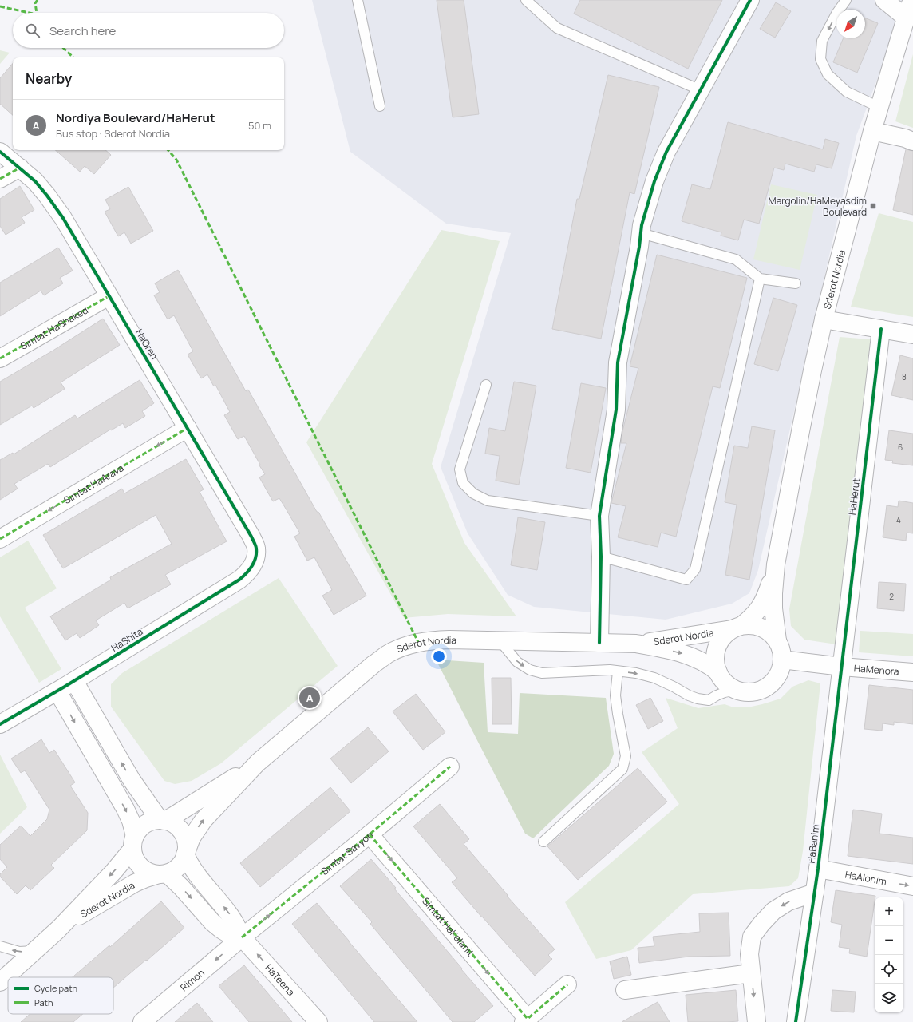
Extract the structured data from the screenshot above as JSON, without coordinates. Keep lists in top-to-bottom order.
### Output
{
  "streets": {
    "street": [
      "Sderot Nordia",
      "Simtat HaShaked",
      "HaOren",
      "Simtat HaArava",
      "HaHerut",
      "HaShita",
      "HaMenora",
      "HaBanim",
      "Simtat Savyon",
      "HaAlonim",
      "Simtat HaKalanit",
      "Rimon",
      "HaTeena"
    ]
  },
  "crossings": [
    ["Sderot Nordia", "HaMenora"],
    ["Sderot Nordia", "HaTeena"],
    ["Simtat HaShaked", "HaOren"],
    ["HaOren", "Simtat HaArava"],
    ["HaOren", "HaShita"],
    ["HaHerut", "HaMenora"],
    ["HaHerut", "HaBanim"],
    ["HaMenora", "HaBanim"],
    ["HaBanim", "HaAlonim"],
    ["Simtat Savyon", "Simtat HaKalanit"],
    ["Simtat Savyon", "Rimon"],
    ["Simtat Savyon", "HaTeena"],
    ["Rimon", "HaTeena"]
  ],
  "one_way": [
    "Simtat HaArava",
    "Simtat Savyon",
    "HaAlonim",
    "Simtat HaKalanit",
    "Rimon"
  ],
  "places": {
    "transit": ["Margolin/HaMeyasdim Boulevard"]
  },
  "house_numbers": [
    "8",
    "6",
    "4",
    "2"
  ],
  "legend": ["Cycle path", "Path"],
  "north": "bottom left",
  "page": {
    "search": "Search here",
    "heading": "Nearby",
    "list": [
      {
        "mark": "A",
        "name": "Nordiya Boulevard/HaHerut",
        "note": "Bus stop · Sderot Nordia",
        "value": "50 m"
      }
    ],
    "pins": "A",
    "map_buttons": ["+", "−"]
  }
}
